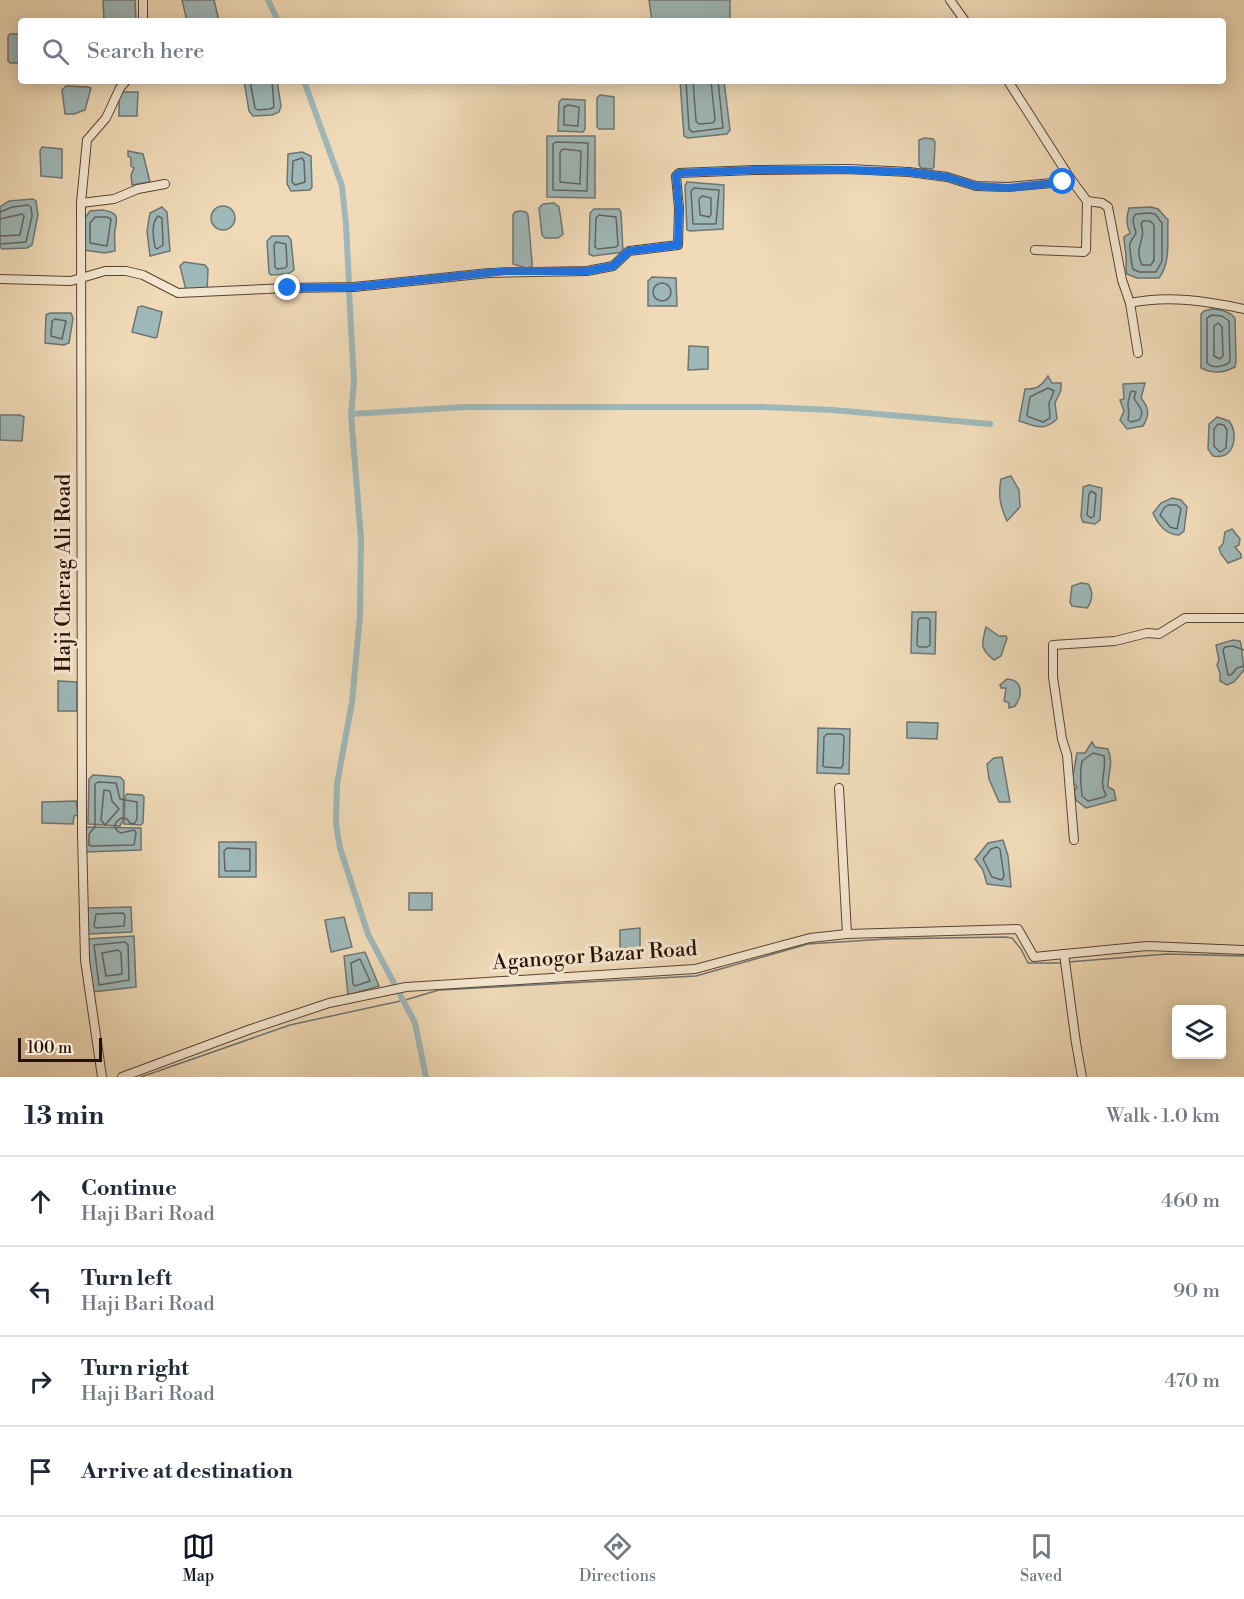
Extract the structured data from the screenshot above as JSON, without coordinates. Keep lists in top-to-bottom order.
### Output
{
  "streets": {
    "street": ["Haji Cherag Ali Road", "Aganogor Bazar Road"]
  },
  "scale_bar": "100 m",
  "page": {
    "search": "Search here",
    "scale": "100 m",
    "heading": ["13 min", "Walk · 1.0 km"],
    "list": [
      ["Continue", "Haji Bari Road", "460 m"],
      ["Turn left", "Haji Bari Road", "90 m"],
      ["Turn right", "Haji Bari Road", "470 m"],
      "Arrive at destination"
    ],
    "nav": ["Map", "Directions", "Saved"]
  }
}
